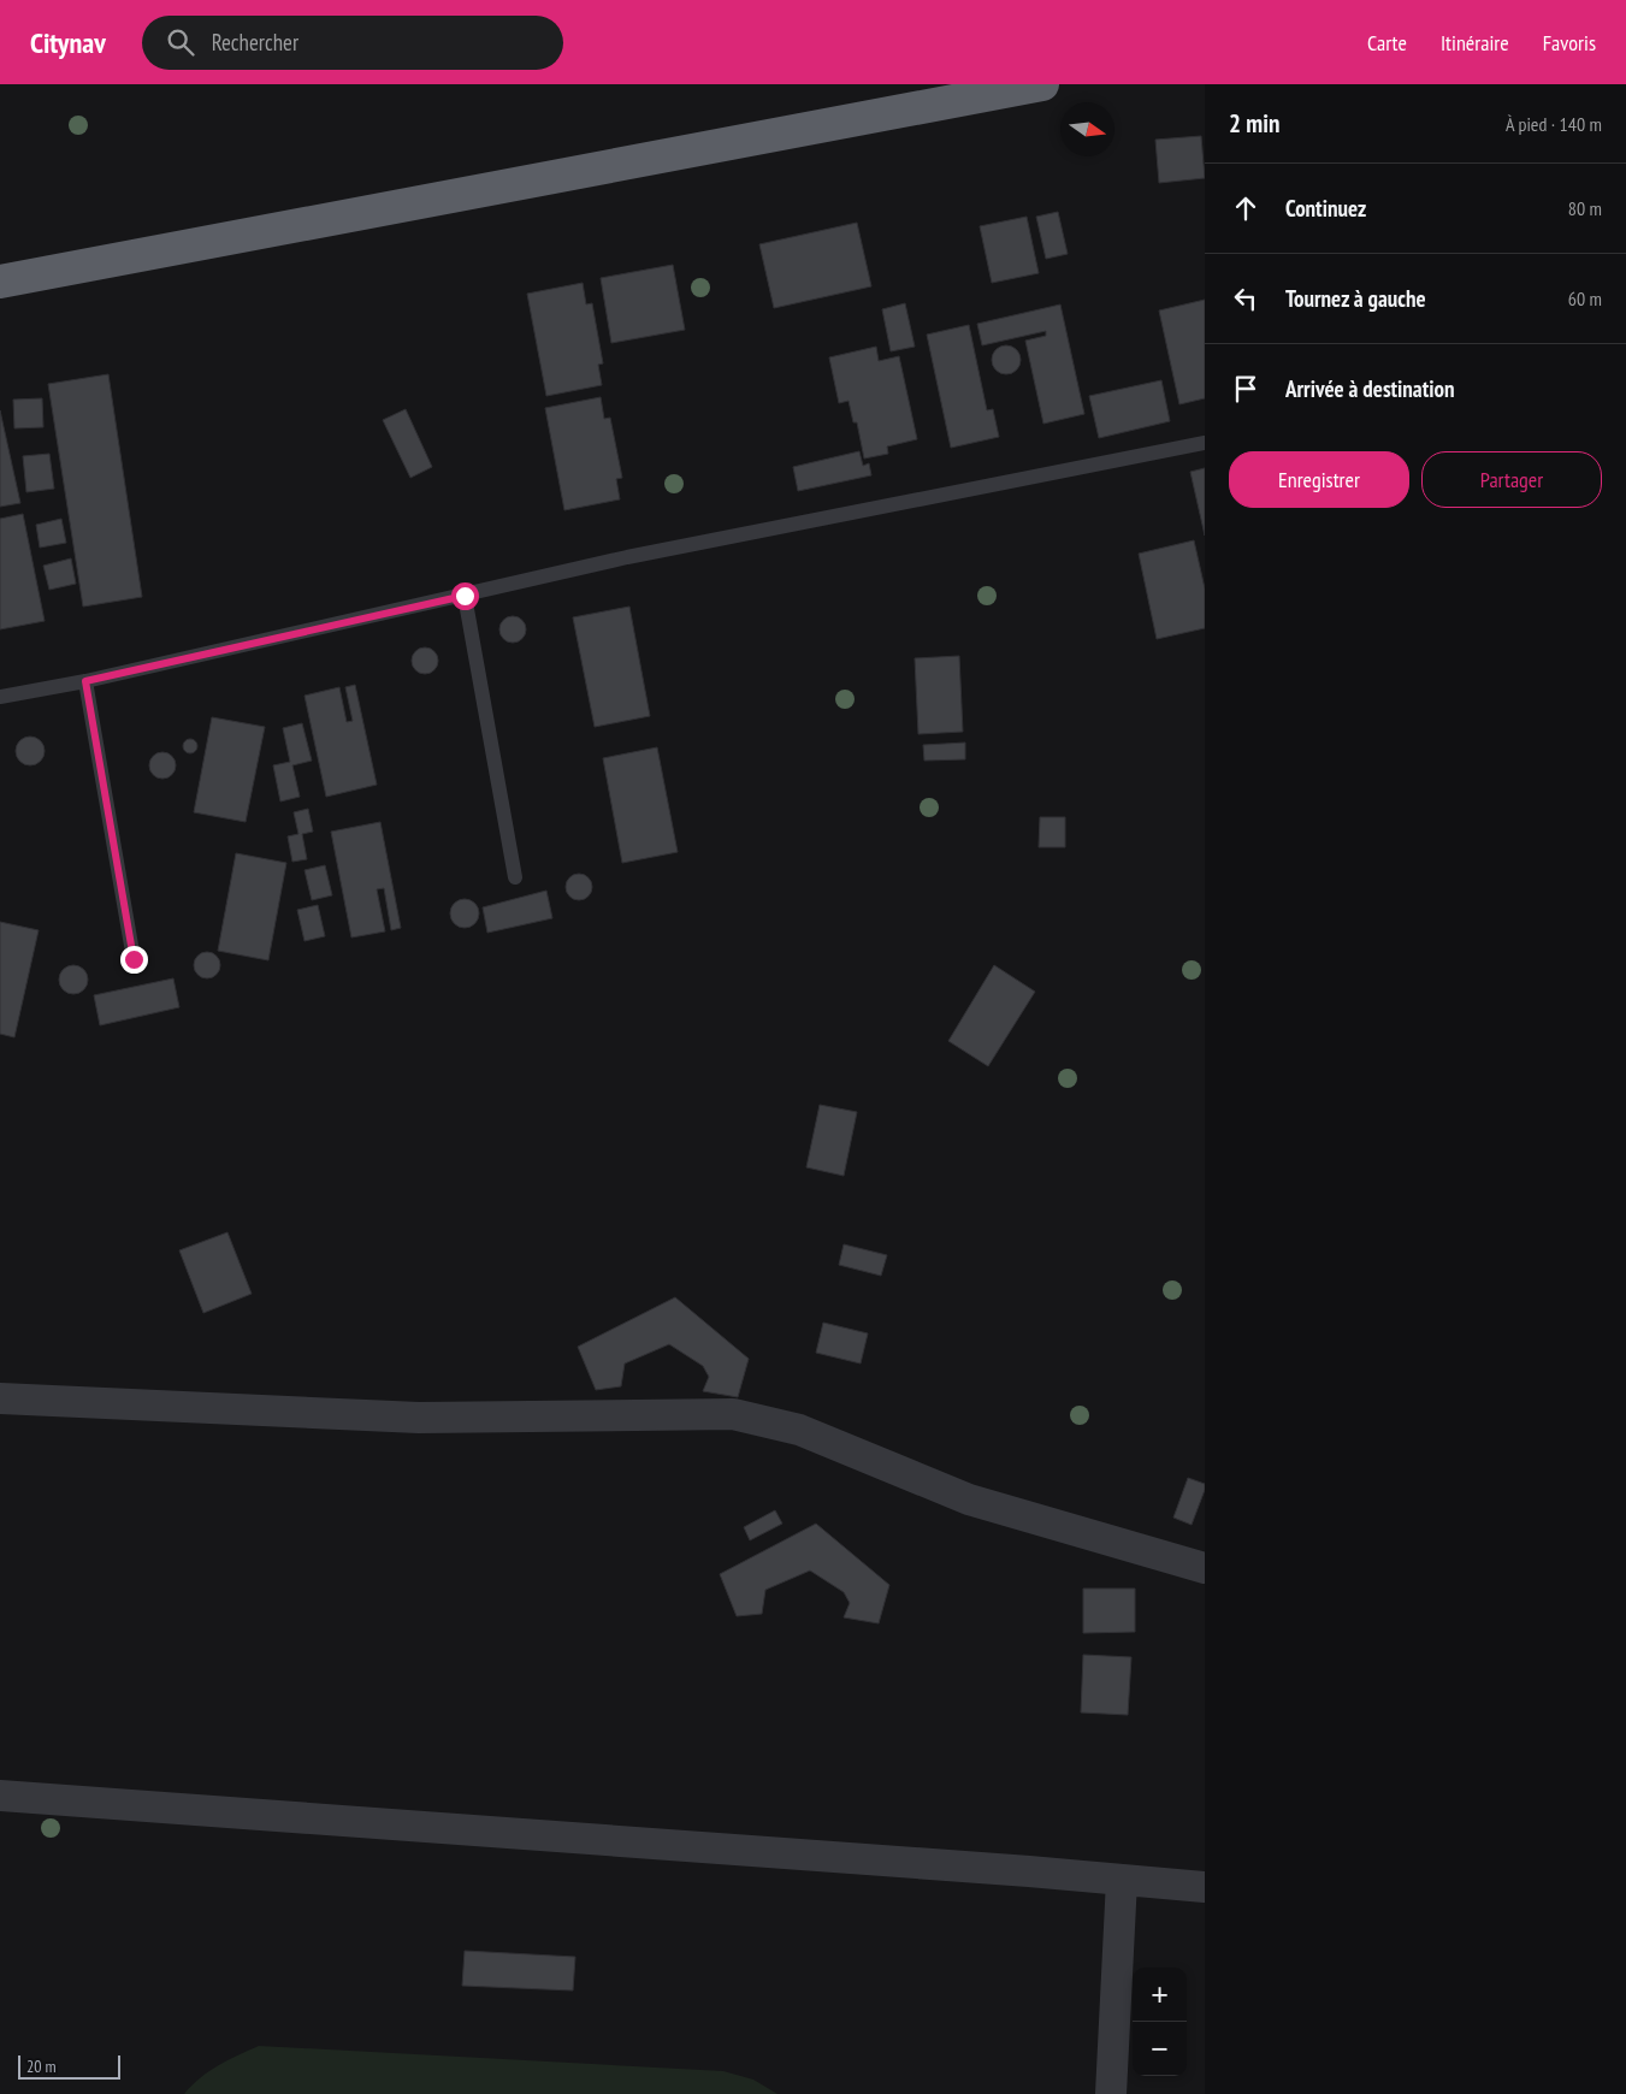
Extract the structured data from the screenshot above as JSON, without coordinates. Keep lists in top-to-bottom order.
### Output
{
  "scale_bar": "20 m",
  "north": "right",
  "page": {
    "header": "Citynav",
    "search": "Rechercher",
    "nav": ["Carte", "Itinéraire", "Favoris"],
    "heading": ["2 min", "À pied · 140 m"],
    "list": [
      ["Continuez", "80 m"],
      ["Tournez à gauche", "60 m"],
      "Arrivée à destination"
    ],
    "buttons": ["Enregistrer", "Partager"],
    "map_buttons": ["+", "−"],
    "scale": "20 m"
  }
}
